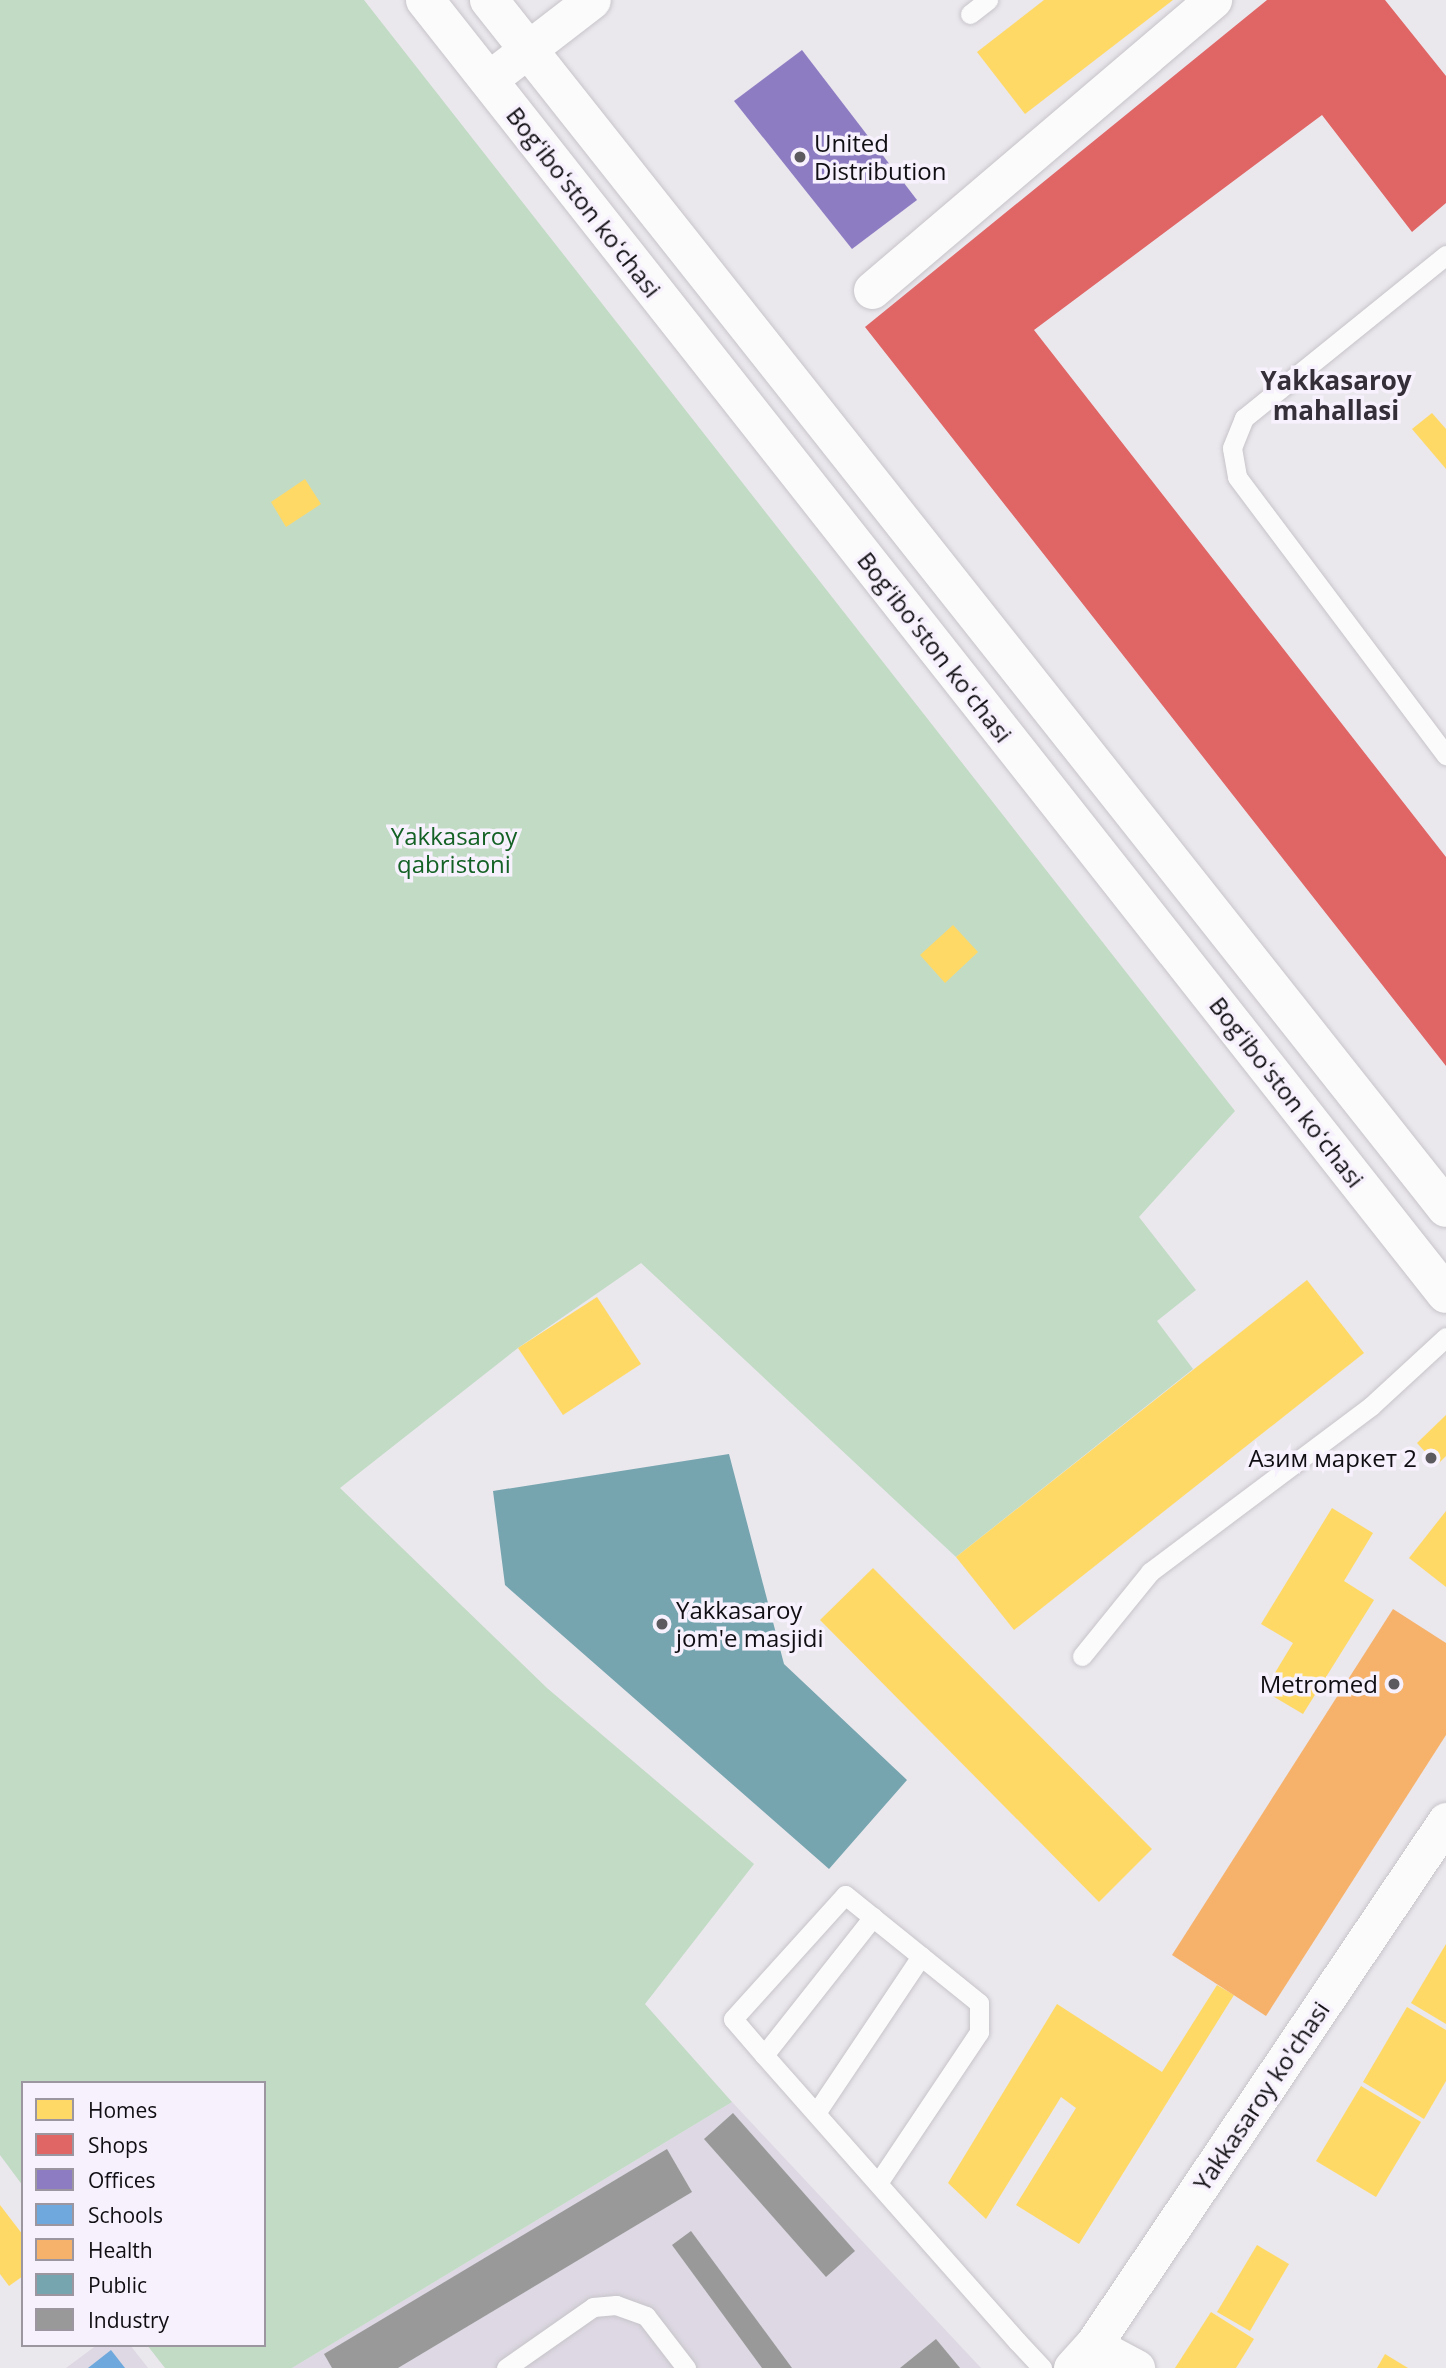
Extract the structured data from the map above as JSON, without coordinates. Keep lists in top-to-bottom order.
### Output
{
  "streets": {
    "street": ["Bogʻiboʻston koʻchasi", "Yakkasaroy ko'chasi"]
  },
  "districts": ["Yakkasaroy mahallasi"],
  "parks": ["Yakkasaroy qabristoni"],
  "places": [
    "United Distribution",
    "Азим маркет 2",
    "Yakkasaroy jom'e masjidi",
    "Metromed"
  ],
  "legend": [
    "Homes",
    "Shops",
    "Offices",
    "Schools",
    "Health",
    "Public",
    "Industry"
  ]
}
